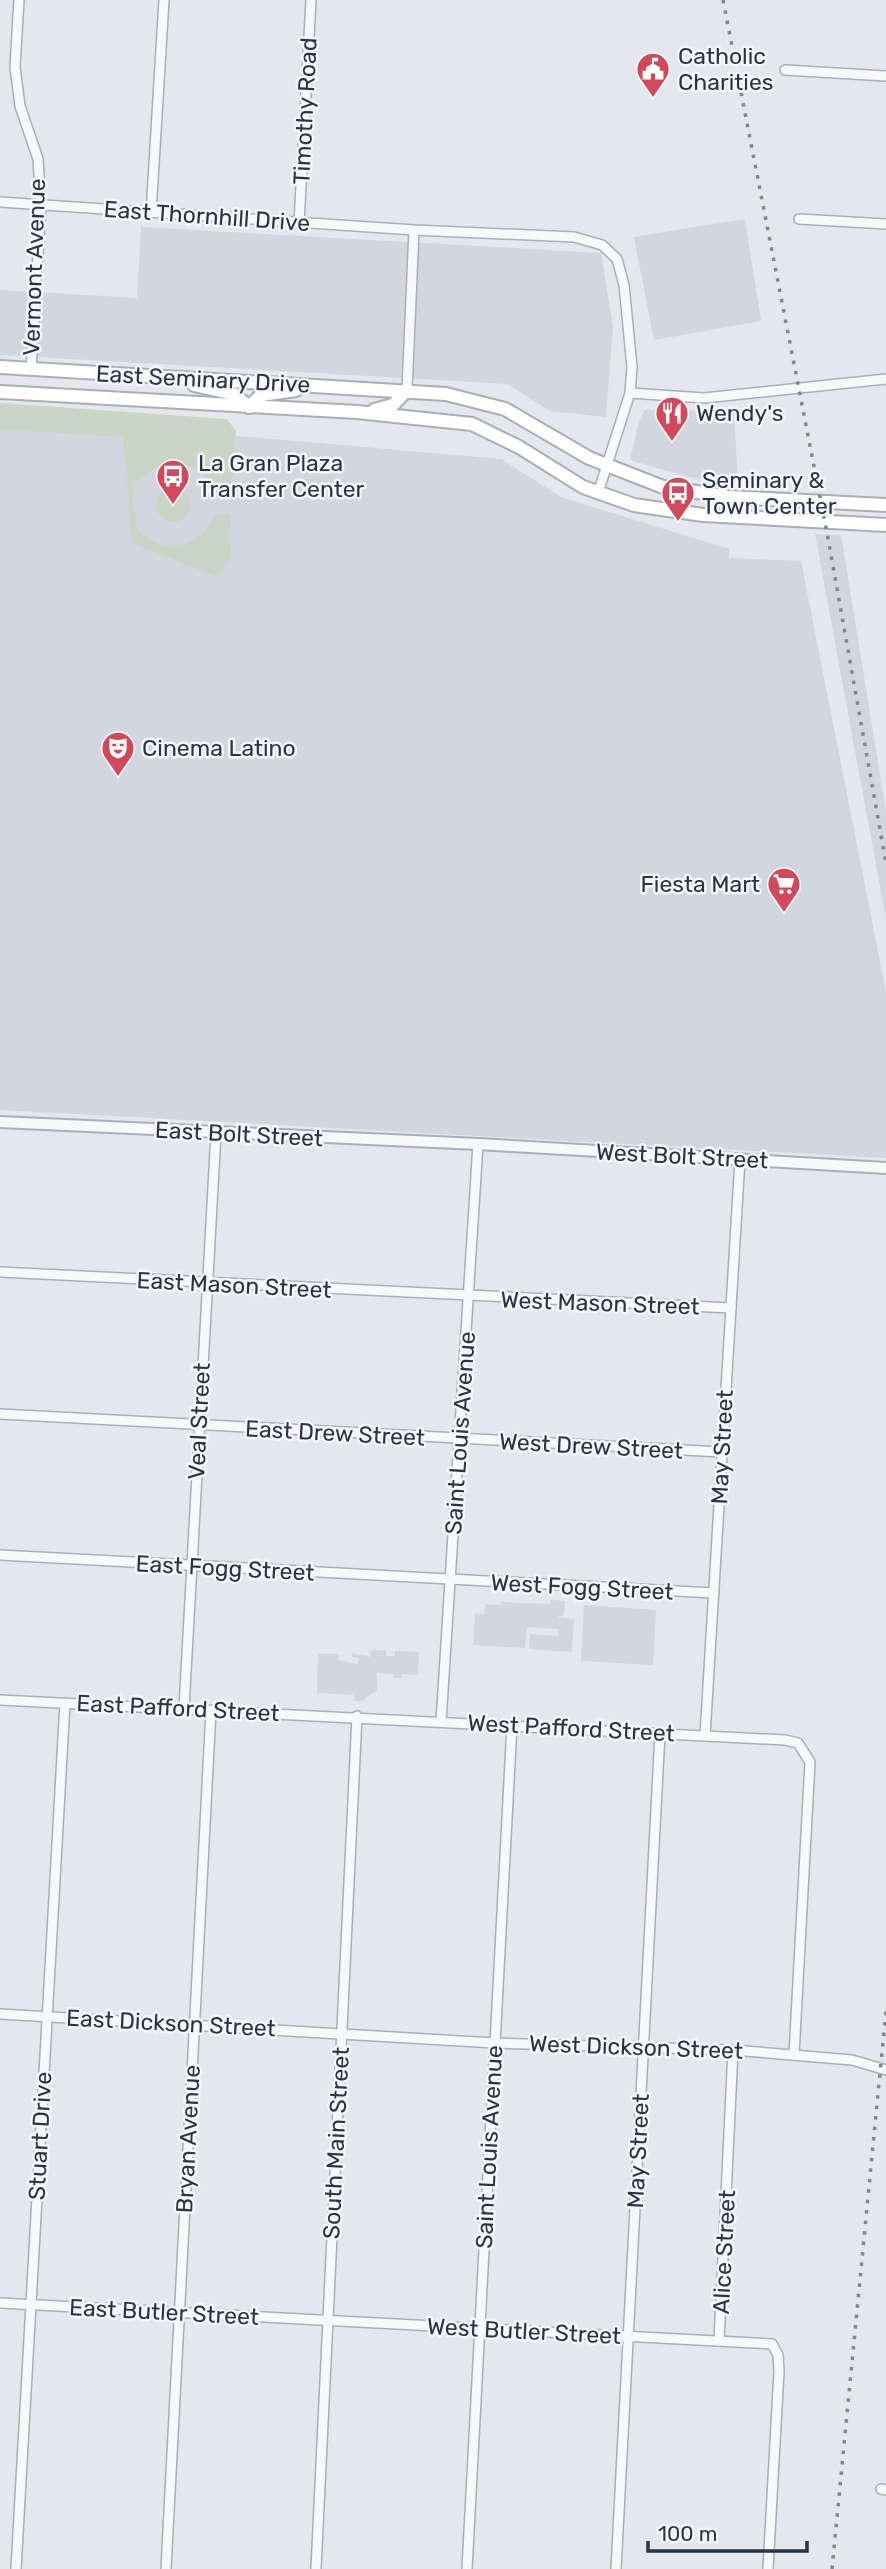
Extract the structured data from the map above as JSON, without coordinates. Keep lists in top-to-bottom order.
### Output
{
  "streets": {
    "main road": ["East Seminary Drive"],
    "street": [
      "Timothy Road",
      "East Thornhill Drive",
      "Vermont Avenue",
      "East Bolt Street",
      "West Bolt Street",
      "East Mason Street",
      "West Mason Street",
      "Veal Street",
      "East Drew Street",
      "Saint Louis Avenue",
      "West Drew Street",
      "May Street",
      "East Fogg Street",
      "West Fogg Street",
      "East Pafford Street",
      "West Pafford Street",
      "East Dickson Street",
      "West Dickson Street",
      "Stuart Drive",
      "Bryan Avenue",
      "South Main Street",
      "Alice Street",
      "East Butler Street",
      "West Butler Street"
    ]
  },
  "crossings": [
    ["Timothy Road", "East Thornhill Drive"],
    ["East Thornhill Drive", "Vermont Avenue"],
    ["Vermont Avenue", "East Seminary Drive"],
    ["East Bolt Street", "West Bolt Street"],
    ["East Bolt Street", "Veal Street"],
    ["East Bolt Street", "Saint Louis Avenue"],
    ["West Bolt Street", "Saint Louis Avenue"],
    ["West Bolt Street", "May Street"],
    ["East Mason Street", "West Mason Street"],
    ["East Mason Street", "Veal Street"],
    ["East Mason Street", "Saint Louis Avenue"],
    ["West Mason Street", "Saint Louis Avenue"],
    ["West Mason Street", "May Street"],
    ["Veal Street", "East Drew Street"],
    ["Veal Street", "East Fogg Street"],
    ["Veal Street", "East Pafford Street"],
    ["East Drew Street", "Saint Louis Avenue"],
    ["East Drew Street", "West Drew Street"],
    ["Saint Louis Avenue", "West Drew Street"],
    ["Saint Louis Avenue", "East Fogg Street"],
    ["Saint Louis Avenue", "West Fogg Street"],
    ["Saint Louis Avenue", "West Pafford Street"],
    ["Saint Louis Avenue", "West Dickson Street"],
    ["Saint Louis Avenue", "West Butler Street"],
    ["West Drew Street", "May Street"],
    ["May Street", "West Fogg Street"],
    ["May Street", "West Pafford Street"],
    ["May Street", "West Dickson Street"],
    ["May Street", "West Butler Street"],
    ["East Fogg Street", "West Fogg Street"],
    ["East Pafford Street", "West Pafford Street"],
    ["East Pafford Street", "Stuart Drive"],
    ["East Pafford Street", "Bryan Avenue"],
    ["East Pafford Street", "South Main Street"],
    ["West Pafford Street", "West Dickson Street"],
    ["West Pafford Street", "South Main Street"],
    ["East Dickson Street", "West Dickson Street"],
    ["East Dickson Street", "Stuart Drive"],
    ["East Dickson Street", "Bryan Avenue"],
    ["East Dickson Street", "South Main Street"],
    ["West Dickson Street", "South Main Street"],
    ["West Dickson Street", "Alice Street"],
    ["Stuart Drive", "East Butler Street"],
    ["Bryan Avenue", "East Butler Street"],
    ["South Main Street", "East Butler Street"],
    ["South Main Street", "West Butler Street"],
    ["Alice Street", "West Butler Street"],
    ["East Butler Street", "West Butler Street"]
  ],
  "places": {
    "public building": ["Catholic Charities"],
    "restaurant": ["Wendy's"],
    "bus stop": ["La Gran Plaza Transfer Center", "Seminary & Town Center"],
    "theatre": ["Cinema Latino"],
    "supermarket": ["Fiesta Mart"]
  },
  "scale_bar": "100 m"
}
